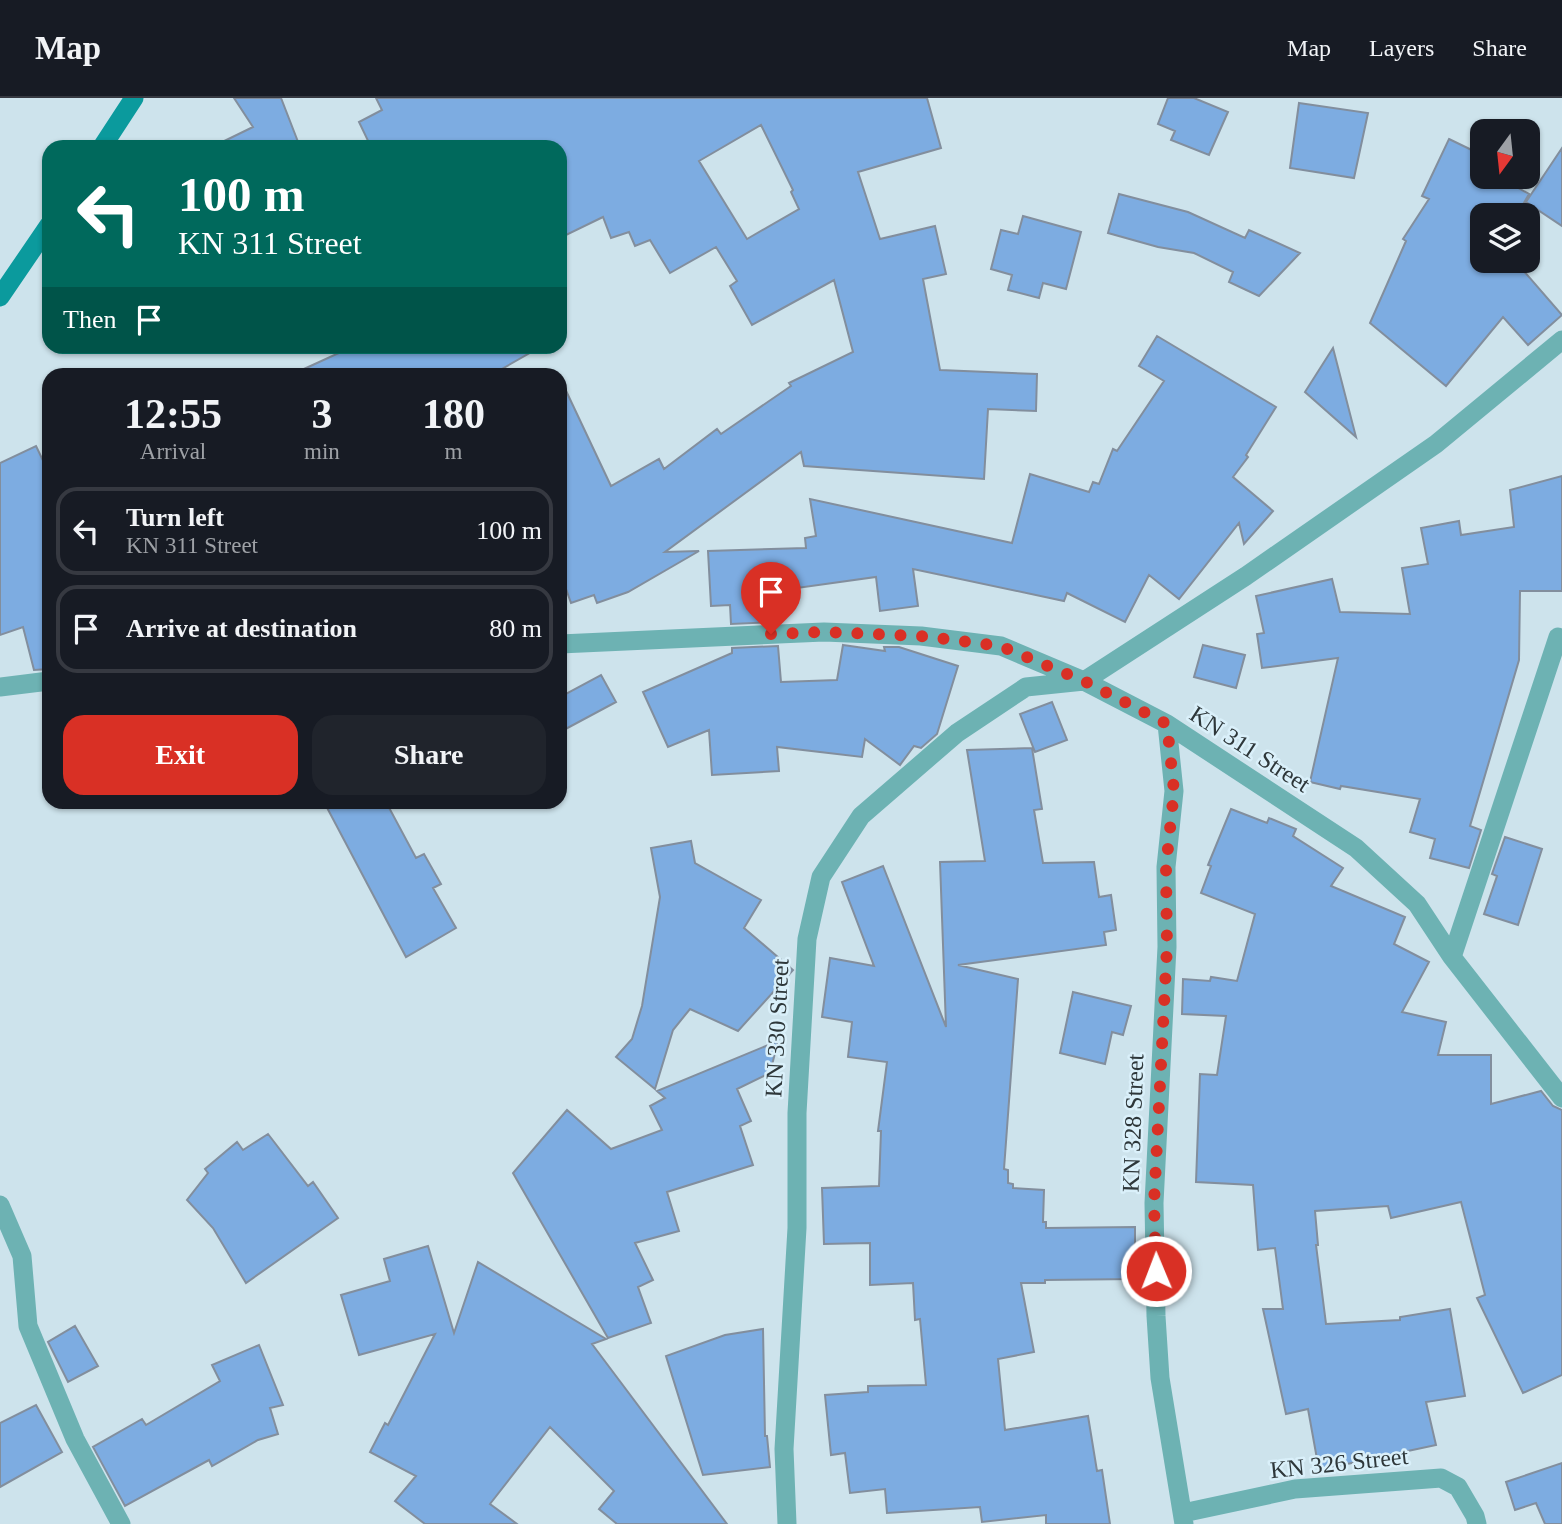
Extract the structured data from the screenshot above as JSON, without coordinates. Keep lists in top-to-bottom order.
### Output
{
  "streets": {
    "street": [
      "KN 311 Street",
      "KN 330 Street",
      "KN 328 Street",
      "KN 326 Street"
    ]
  },
  "crossings": [
    ["KN 311 Street", "KN 330 Street"],
    ["KN 311 Street", "KN 328 Street"],
    ["KN 328 Street", "KN 326 Street"]
  ],
  "north": "bottom",
  "page": {
    "header": "Map",
    "nav": ["Map", "Layers", "Share"],
    "turn": ["100 m", "KN 311 Street"],
    "then": "Then",
    "eta": [
      "12:55",
      "Arrival",
      "3",
      "min",
      "180",
      "m"
    ],
    "list": [
      {
        "name": "Turn left",
        "note": "KN 311 Street",
        "value": "100 m"
      },
      {
        "name": "Arrive at destination",
        "value": "80 m"
      }
    ],
    "buttons": ["Exit", "Share"]
  }
}
